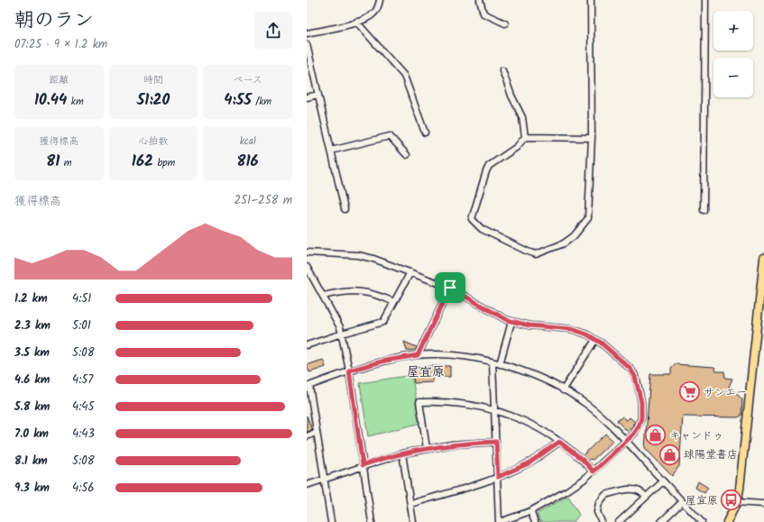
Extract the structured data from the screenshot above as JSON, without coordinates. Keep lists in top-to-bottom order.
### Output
{
  "districts": ["屋宜原"],
  "places": {
    "supermarket": ["サンエー"],
    "shop": ["キャンドゥ", "球陽堂書店"],
    "bus stop": ["屋宜原"]
  },
  "page": {
    "heading": ["朝のラン", "07:25 · 9 × 1.2 km"],
    "map_buttons": ["+", "−"],
    "stats": [
      ["距離", "10.44 km"],
      ["時間", "51:20"],
      ["ペース", "4:55 /km"],
      ["獲得標高", "81 m"],
      ["心拍数", "162 bpm"],
      ["kcal", "816"]
    ],
    "chart": ["獲得標高", "251–258 m"],
    "list": [
      {
        "name": "1.2 km",
        "note": "4:51"
      },
      {
        "name": "2.3 km",
        "note": "5:01"
      },
      {
        "name": "3.5 km",
        "note": "5:08"
      },
      {
        "name": "4.6 km",
        "note": "4:57"
      },
      {
        "name": "5.8 km",
        "note": "4:45"
      },
      {
        "name": "7.0 km",
        "note": "4:43"
      },
      {
        "name": "8.1 km",
        "note": "5:08"
      },
      {
        "name": "9.3 km",
        "note": "4:56"
      }
    ]
  }
}
